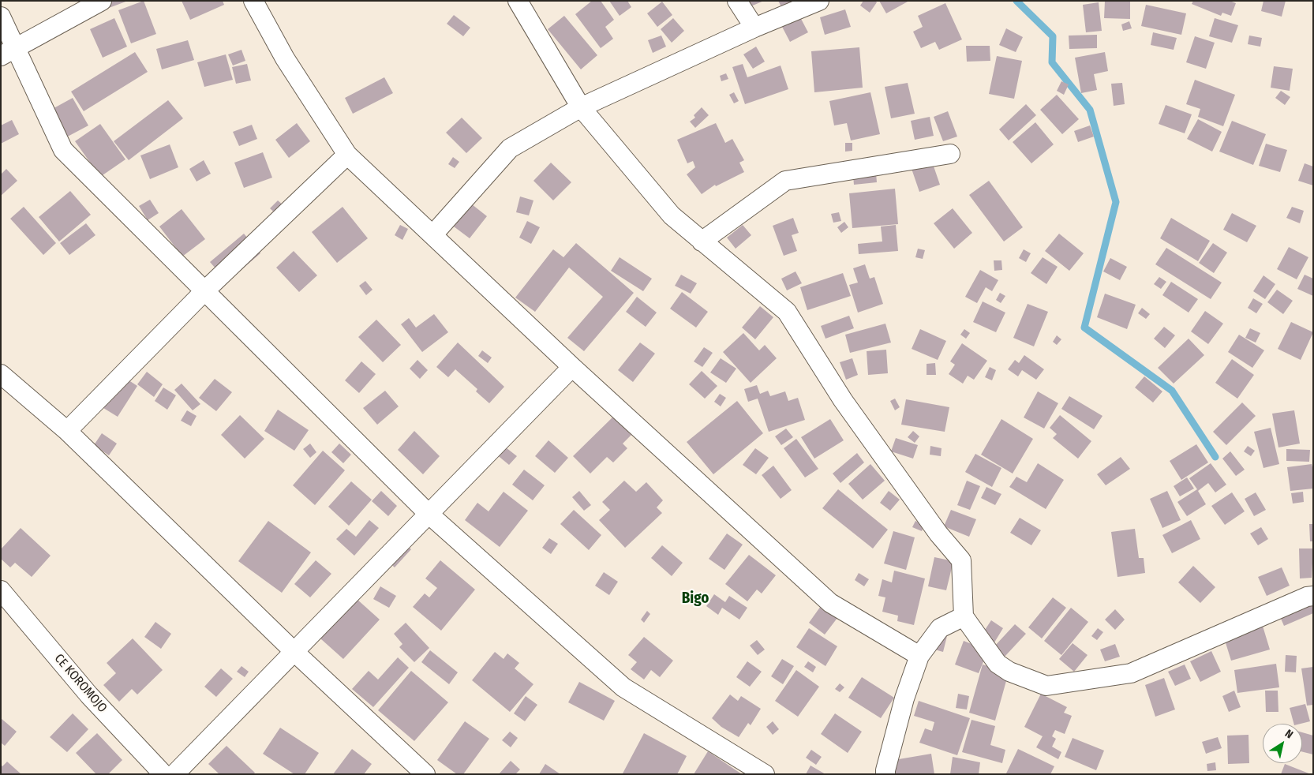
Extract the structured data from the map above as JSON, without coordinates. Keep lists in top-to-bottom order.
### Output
{
  "streets": {
    "street": ["CE KOROMOJO"]
  },
  "districts": ["Bigo"],
  "north": "top right"
}
